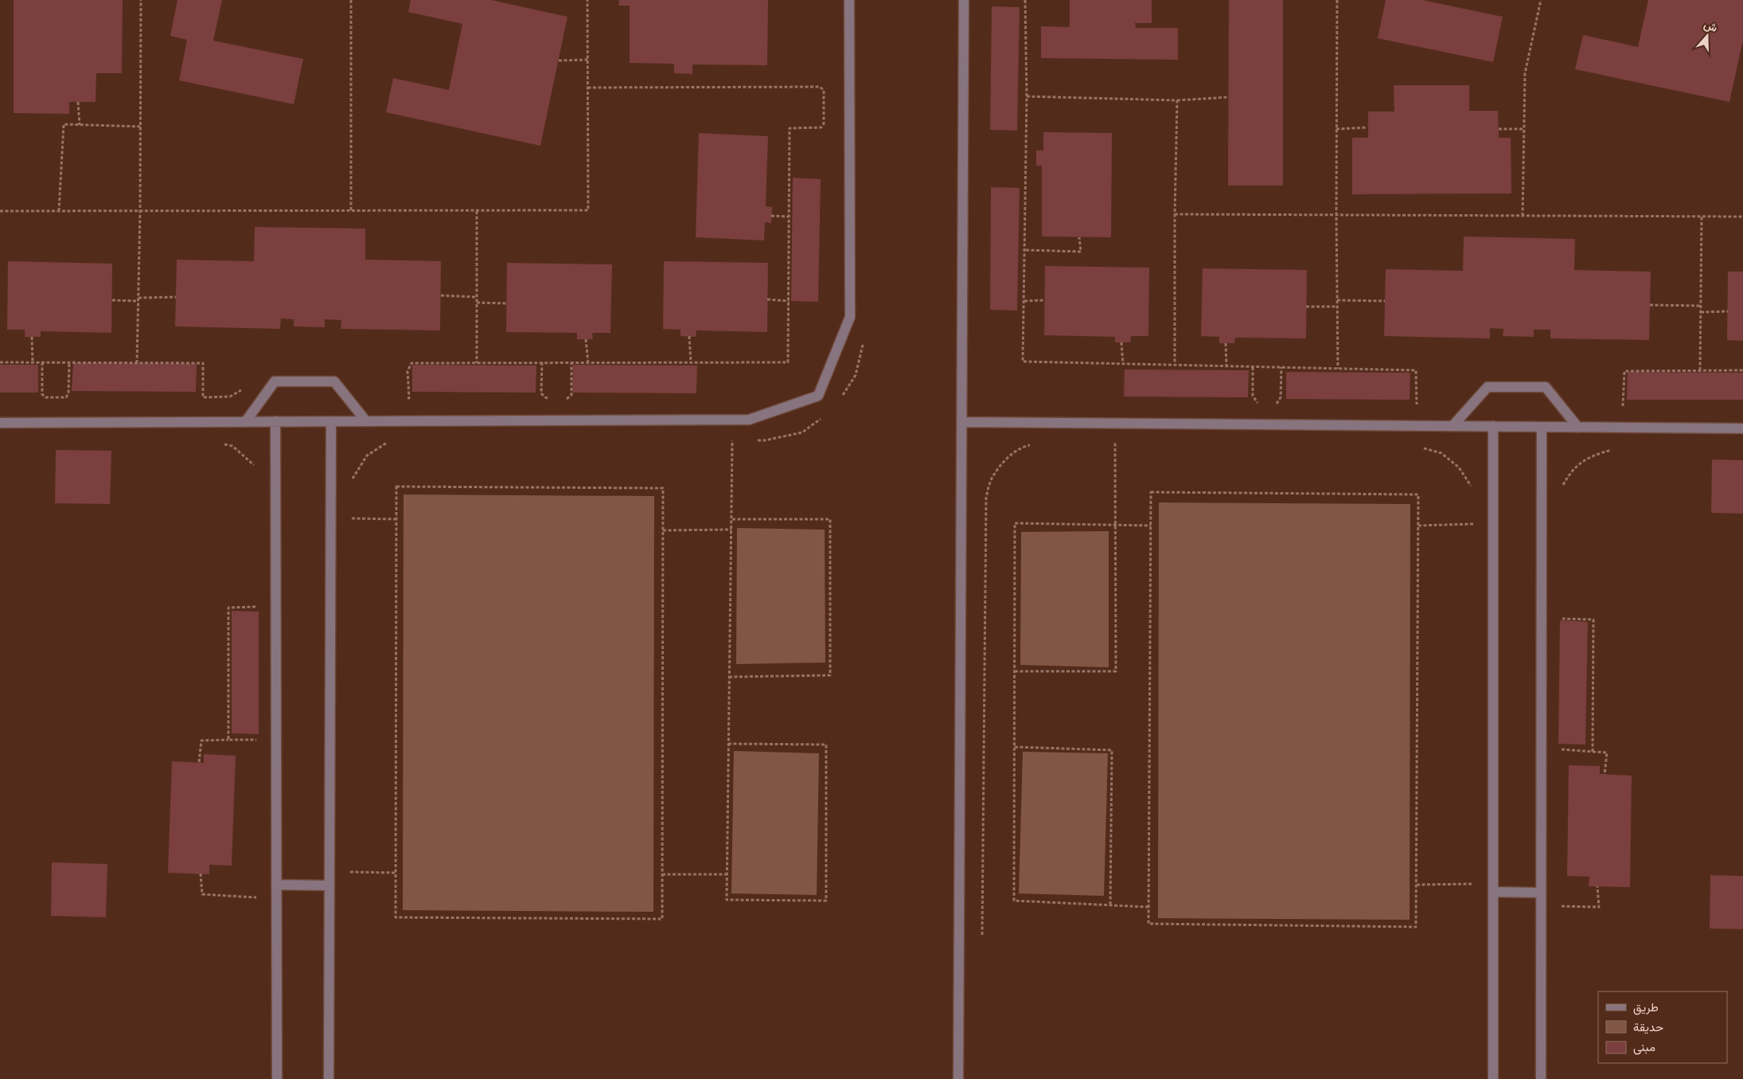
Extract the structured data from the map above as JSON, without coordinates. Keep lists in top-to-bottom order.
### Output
{
  "legend": ["طريق", "حديقة", "مبنى"],
  "north": "top"
}
